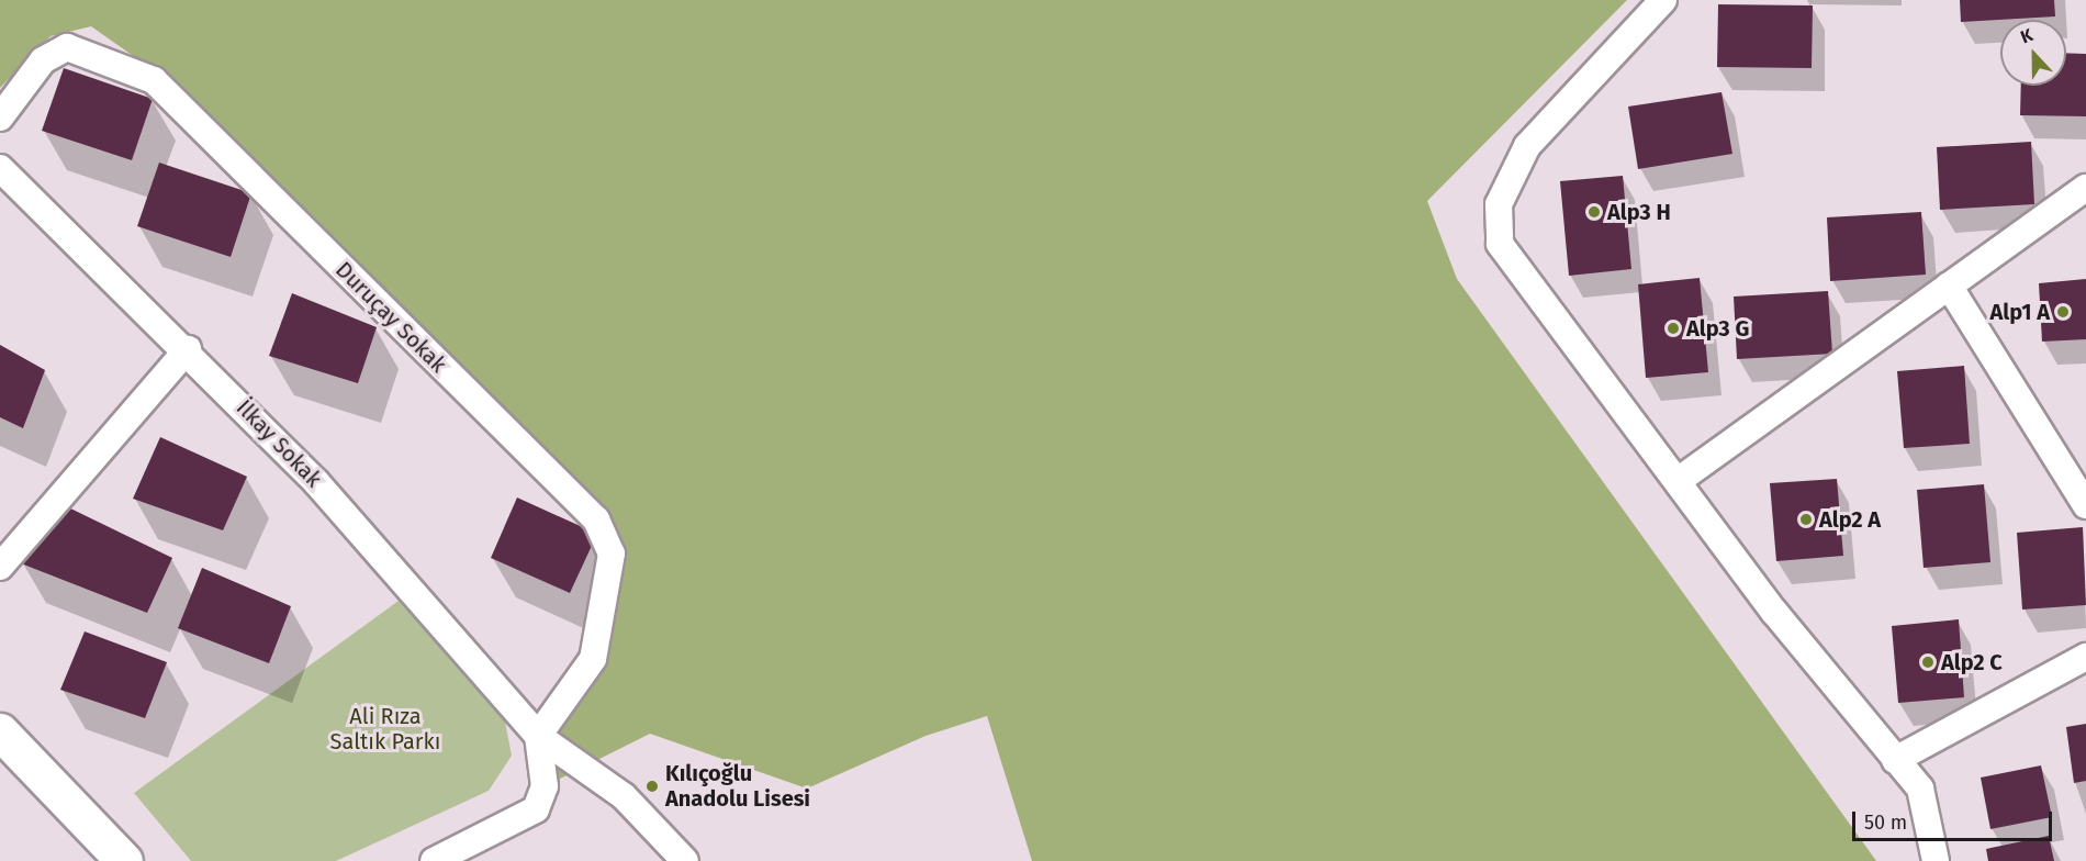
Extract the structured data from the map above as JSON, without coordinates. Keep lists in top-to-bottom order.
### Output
{
  "streets": {
    "street": ["Duruçay Sokak", "İlkay Sokak"]
  },
  "crossings": [
    ["Duruçay Sokak", "İlkay Sokak"]
  ],
  "parks": ["Ali Rıza Saltık Parkı"],
  "places": [
    "Alp3 H",
    "Alp1 A",
    "Alp3 G",
    "Alp2 A",
    "Alp2 C",
    "Kılıçoğlu Anadolu Lisesi"
  ],
  "scale_bar": "50 m",
  "north": "top"
}
